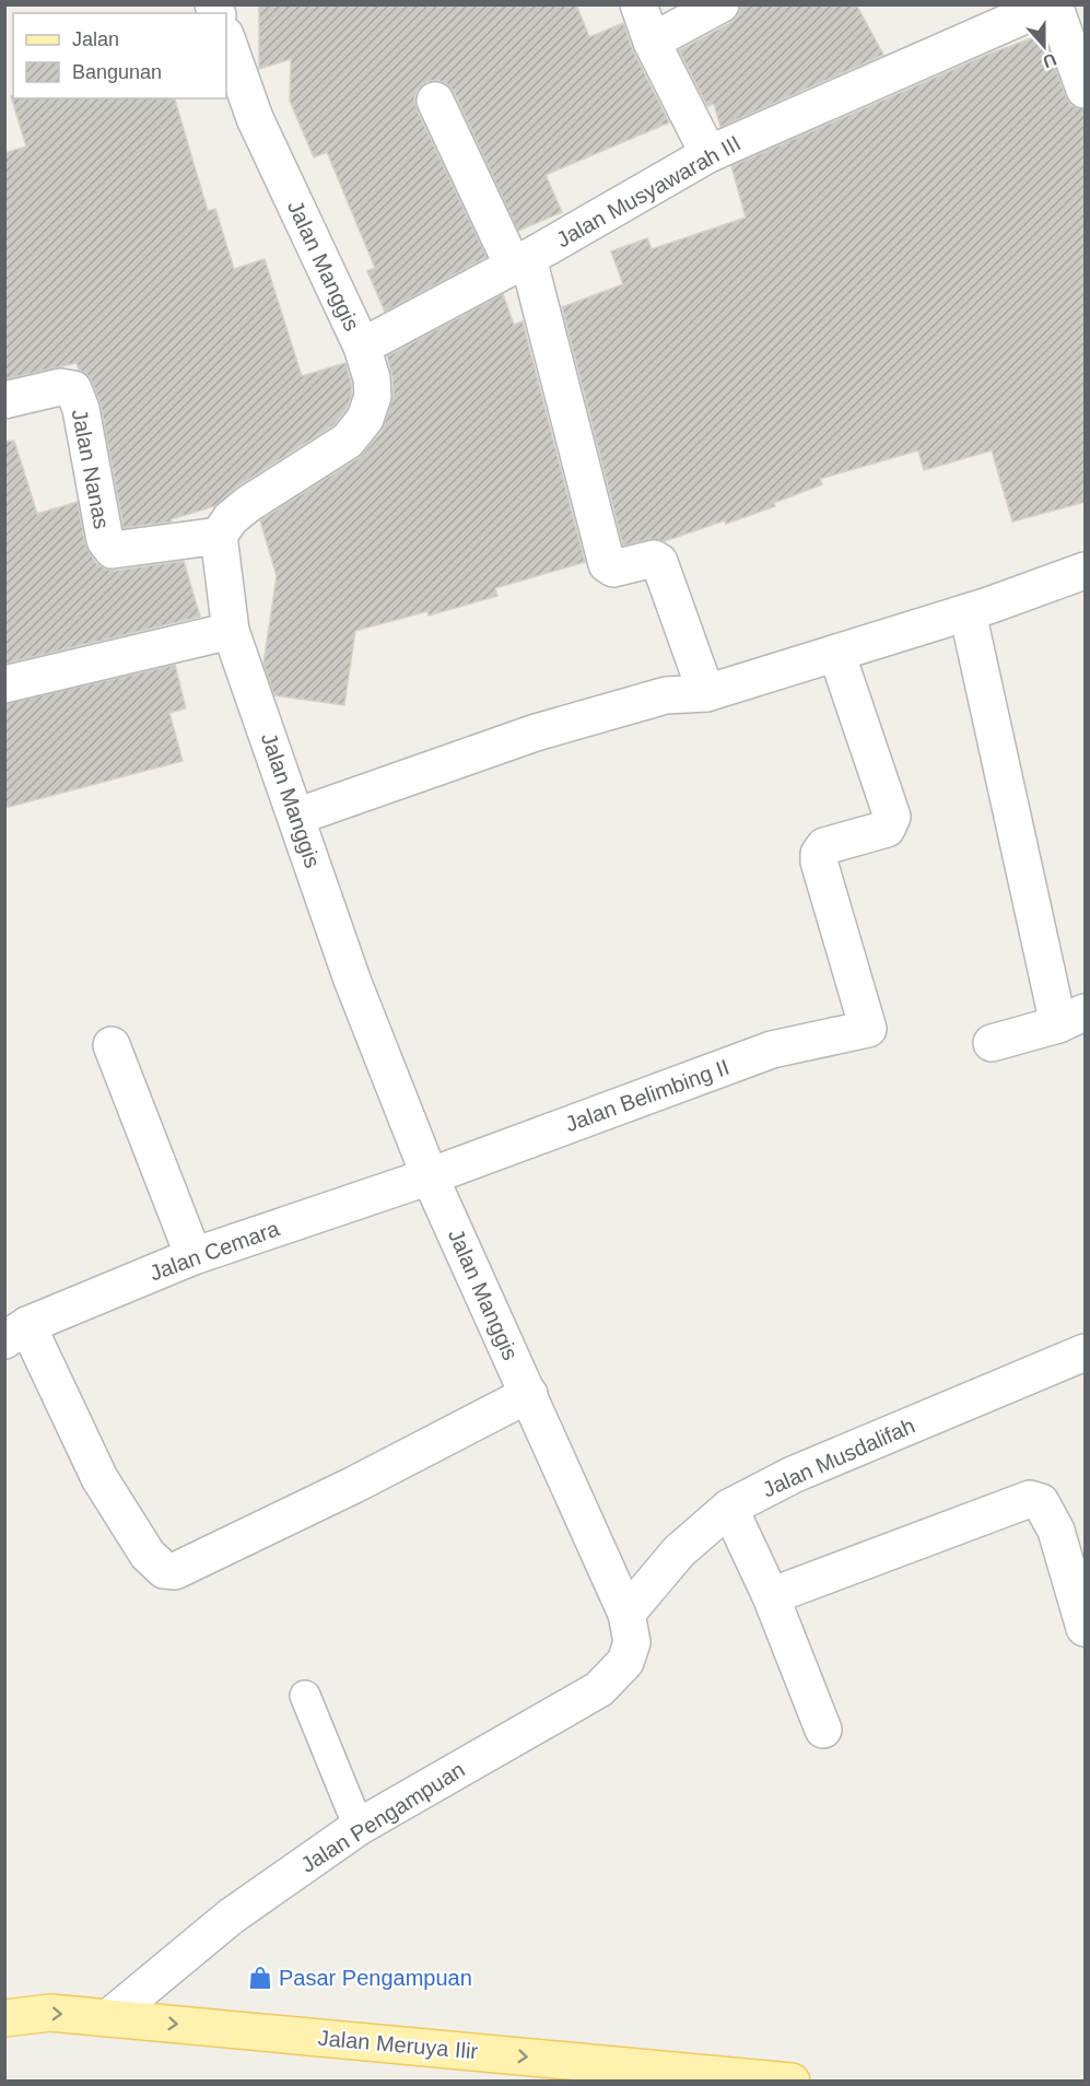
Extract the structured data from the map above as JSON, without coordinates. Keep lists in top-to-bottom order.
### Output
{
  "streets": {
    "main road": ["Jalan Meruya Ilir"],
    "street": [
      "Jalan Musyawarah III",
      "Jalan Manggis",
      "Jalan Nanas",
      "Jalan Belimbing II",
      "Jalan Cemara",
      "Jalan Musdalifah",
      "Jalan Pengampuan"
    ]
  },
  "crossings": [
    ["Jalan Musyawarah III", "Jalan Manggis"],
    ["Jalan Manggis", "Jalan Nanas"],
    ["Jalan Manggis", "Jalan Belimbing II"],
    ["Jalan Manggis", "Jalan Cemara"],
    ["Jalan Manggis", "Jalan Musdalifah"],
    ["Jalan Manggis", "Jalan Pengampuan"],
    ["Jalan Belimbing II", "Jalan Cemara"],
    ["Jalan Musdalifah", "Jalan Pengampuan"],
    ["Jalan Pengampuan", "Jalan Meruya Ilir"]
  ],
  "one_way": ["Jalan Meruya Ilir"],
  "places": {
    "shop": ["Pasar Pengampuan"]
  },
  "legend": ["Jalan", "Bangunan"],
  "north": "bottom"
}
